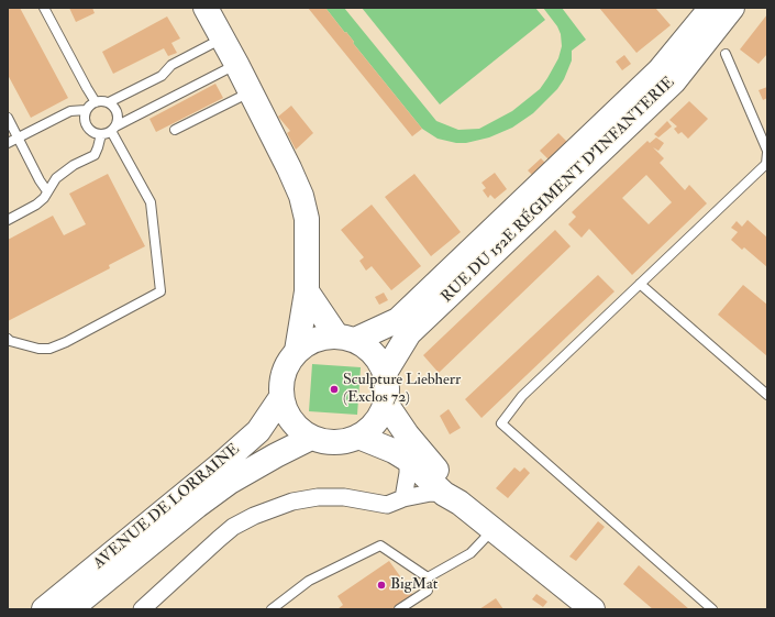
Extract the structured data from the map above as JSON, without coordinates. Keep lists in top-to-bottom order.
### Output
{
  "streets": {
    "main road": ["RUE DU 152E RÉGIMENT D'INFANTERIE", "AVENUE DE LORRAINE"]
  },
  "crossings": [
    ["RUE DU 152E RÉGIMENT D'INFANTERIE", "AVENUE DE LORRAINE"]
  ],
  "places": ["Sculpture Liebherr (Exclos 72)", "BigMat"]
}
